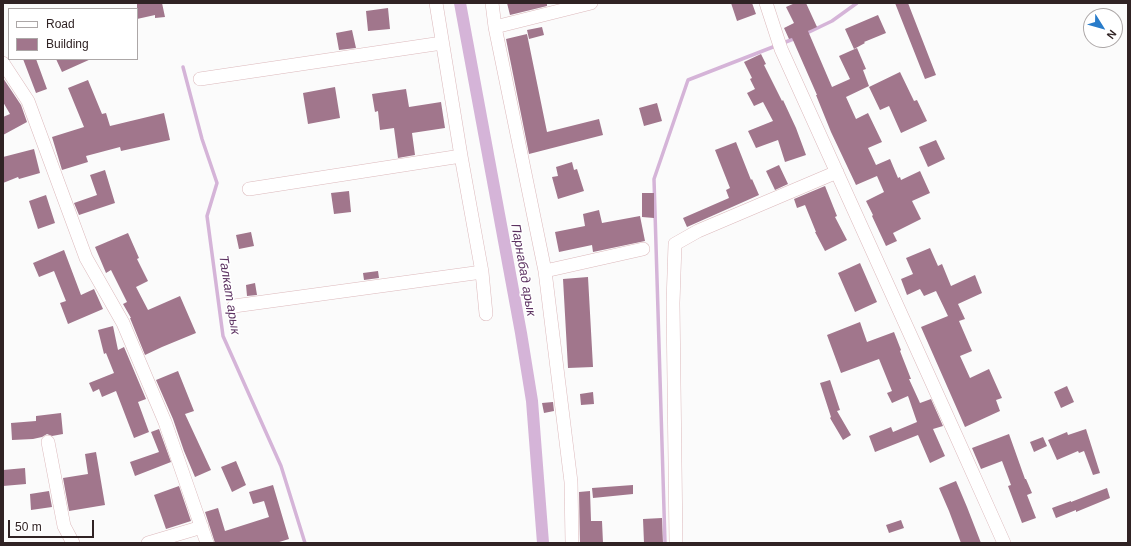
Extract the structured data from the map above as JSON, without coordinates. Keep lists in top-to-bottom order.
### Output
{
  "water": ["Парнабад арык", "Талкат арык"],
  "legend": ["Road", "Building"],
  "scale_bar": "50 m",
  "north": "bottom right"
}
